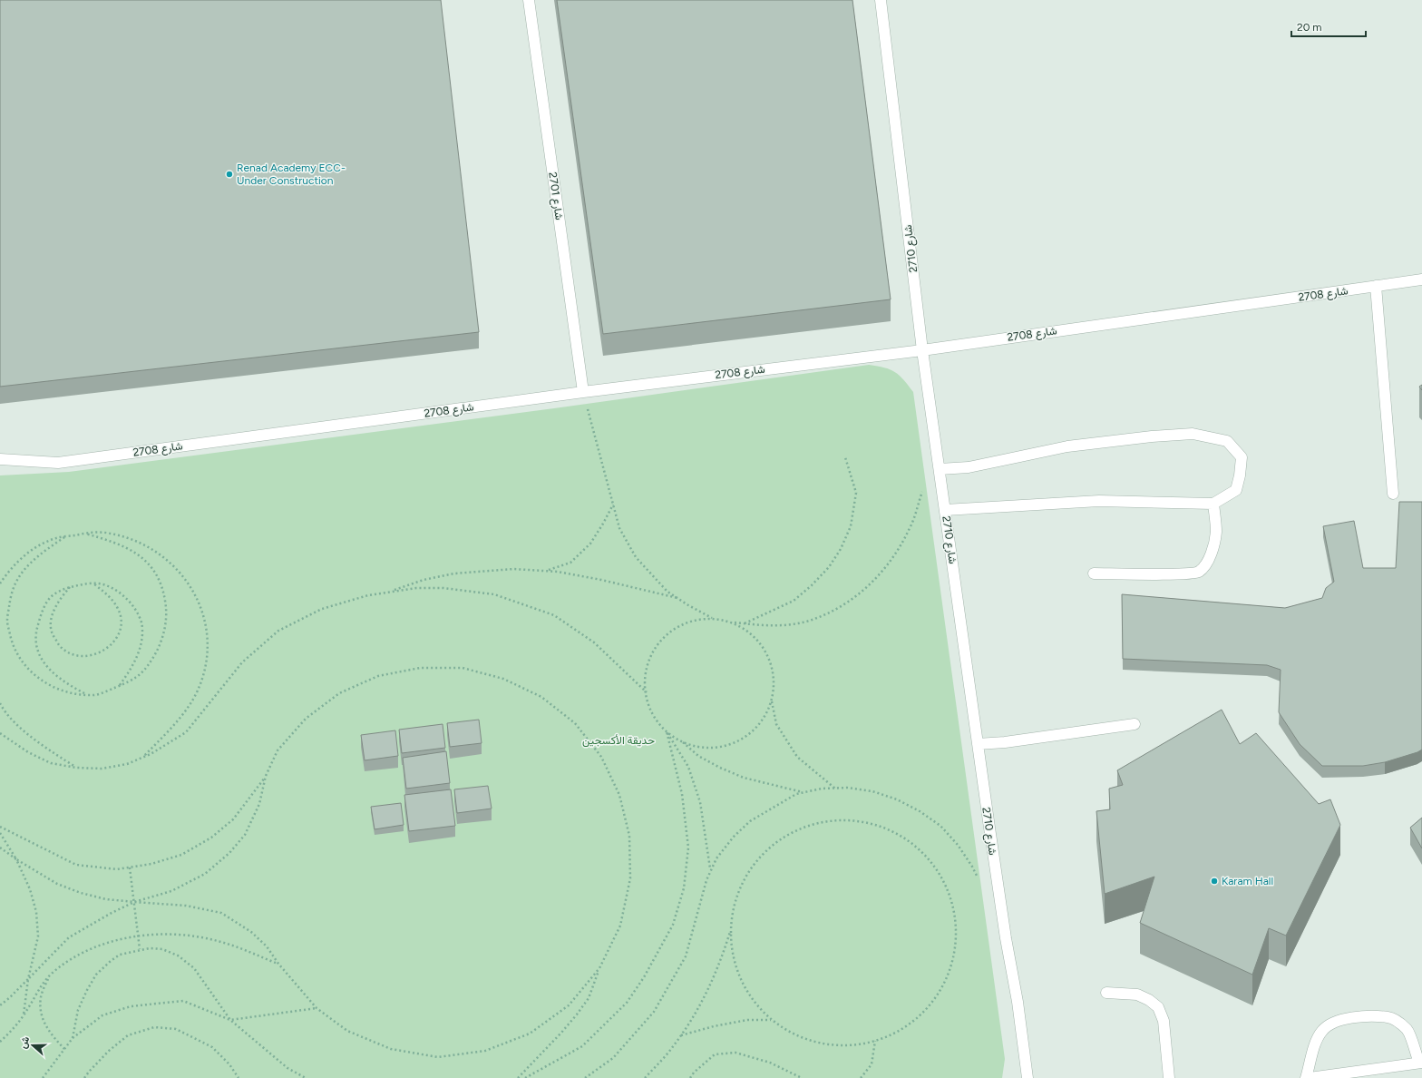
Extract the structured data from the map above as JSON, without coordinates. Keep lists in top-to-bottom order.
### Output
{
  "streets": {
    "street": ["شارع 2701", "شارع 2710", "شارع 2708"]
  },
  "crossings": [
    ["شارع 2701", "شارع 2708"],
    ["شارع 2710", "شارع 2708"]
  ],
  "parks": ["حديقة الأكسجين"],
  "places": ["Renad Academy ECC- Under Construction", "Karam Hall"],
  "scale_bar": "20 m",
  "north": "left"
}
